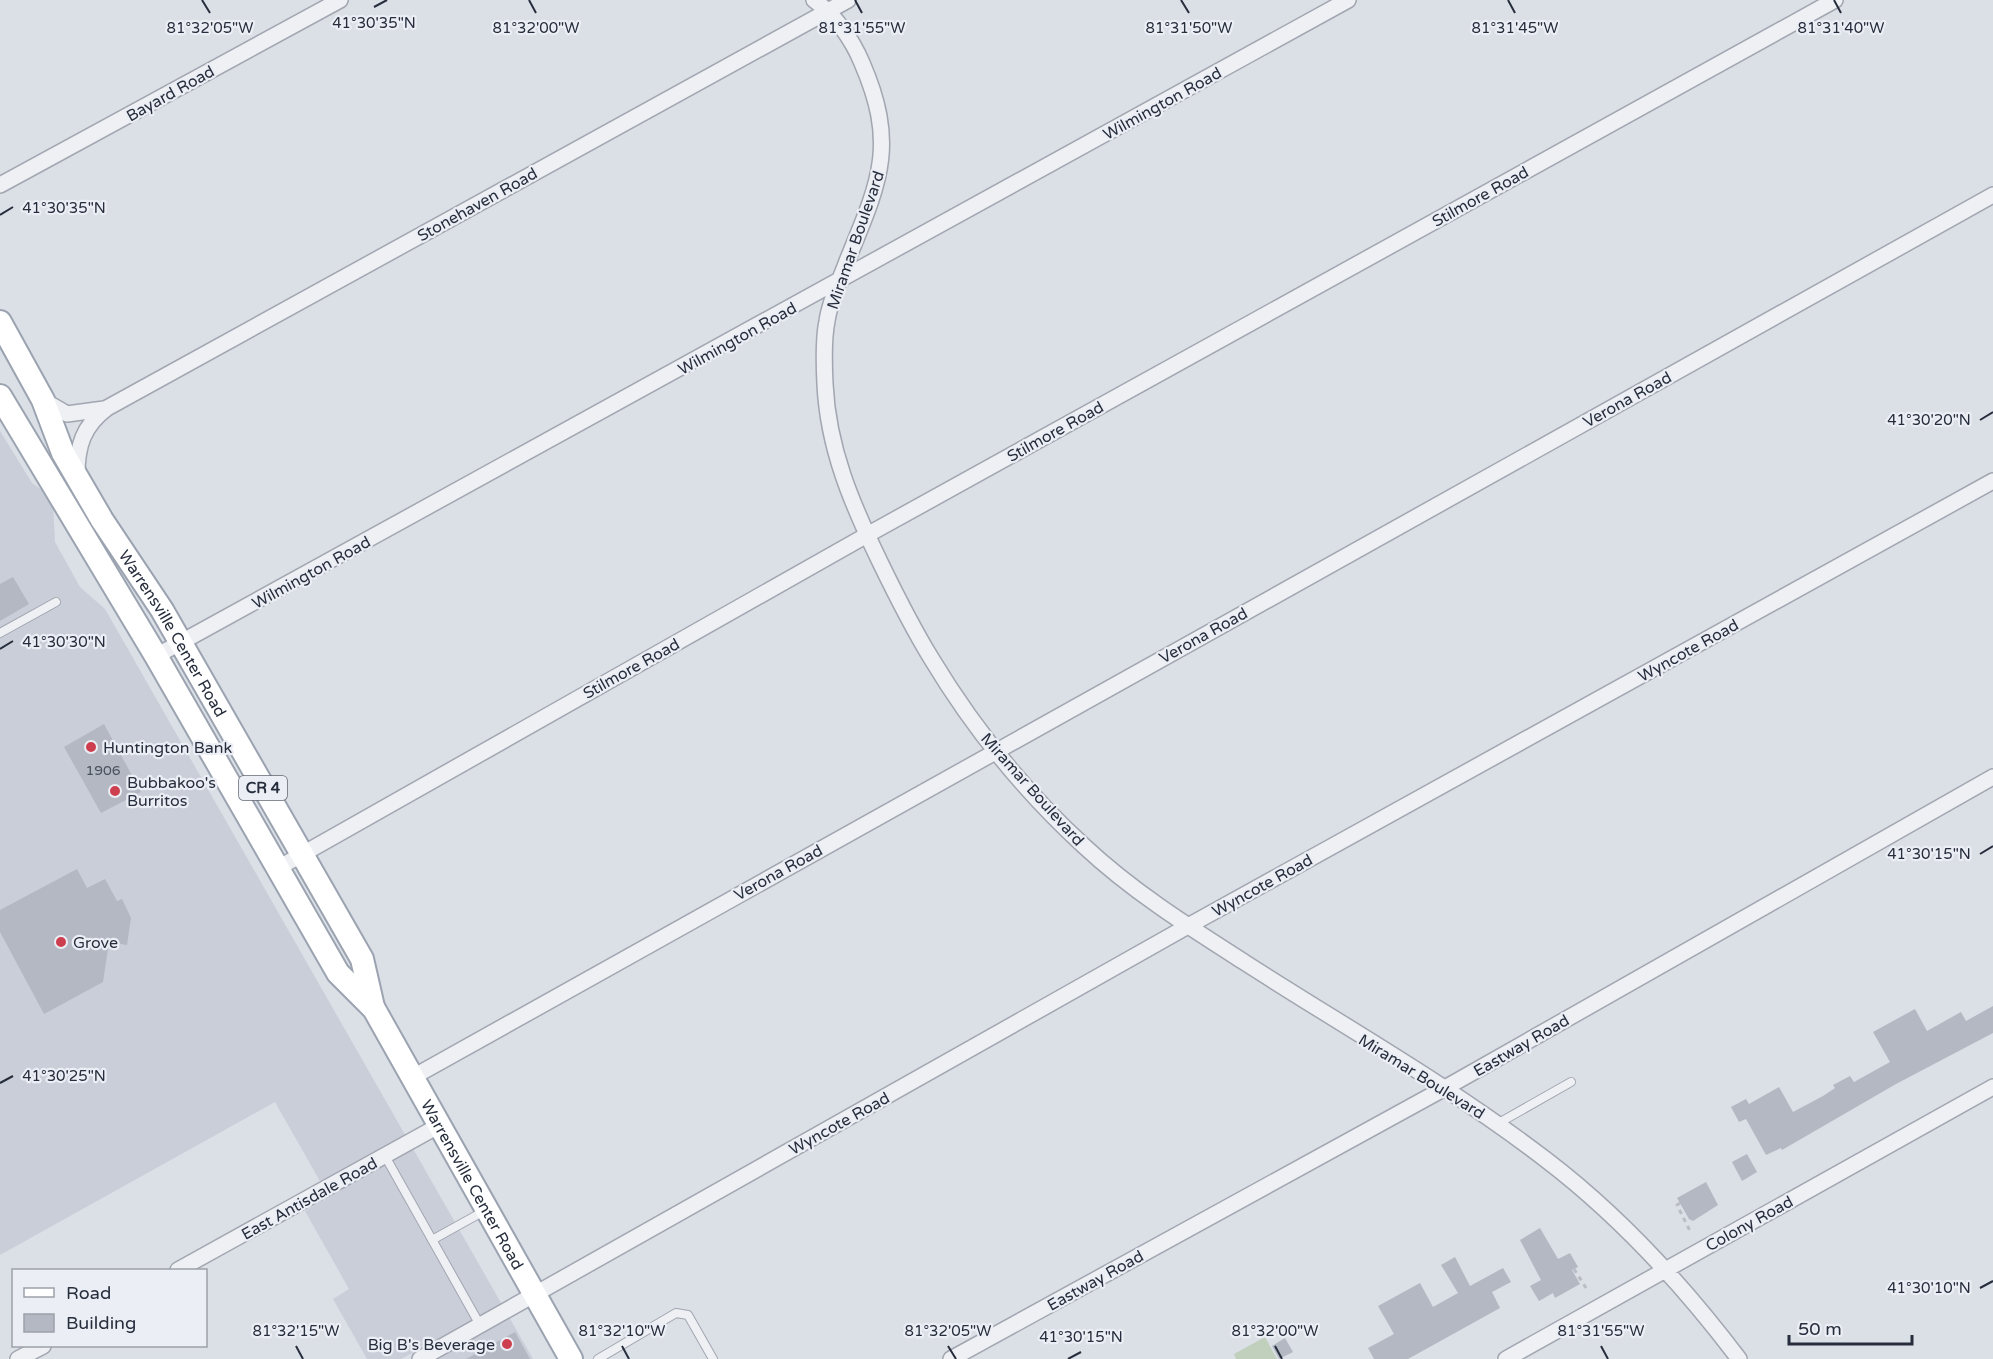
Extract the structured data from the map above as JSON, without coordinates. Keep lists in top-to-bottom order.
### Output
{
  "streets": {
    "main road": ["Warrensville Center Road", "CR 4"],
    "street": [
      "Bayard Road",
      "Wilmington Road",
      "Stilmore Road",
      "Stonehaven Road",
      "Miramar Boulevard",
      "Verona Road",
      "Wyncote Road",
      "Eastway Road",
      "East Antisdale Road",
      "Colony Road"
    ]
  },
  "crossings": [
    ["Wilmington Road", "Miramar Boulevard"],
    ["Wilmington Road", "Warrensville Center Road"],
    ["Stilmore Road", "Miramar Boulevard"],
    ["Stilmore Road", "Warrensville Center Road"],
    ["Stonehaven Road", "Miramar Boulevard"],
    ["Stonehaven Road", "Warrensville Center Road"],
    ["Miramar Boulevard", "Verona Road"],
    ["Miramar Boulevard", "Wyncote Road"],
    ["Miramar Boulevard", "Eastway Road"],
    ["Miramar Boulevard", "Colony Road"],
    ["Verona Road", "Warrensville Center Road"],
    ["Warrensville Center Road", "Wyncote Road"],
    ["Warrensville Center Road", "East Antisdale Road"]
  ],
  "places": [
    "Huntington Bank",
    "Bubbakoo's Burritos",
    "Grove",
    "Big B's Beverage"
  ],
  "house_numbers": ["1906"],
  "legend": ["Road", "Building"],
  "scale_bar": "50 m",
  "coordinates": [
    "41°30'35\"N",
    "81°32'05\"W",
    "81°32'00\"W",
    "81°31'55\"W",
    "81°31'50\"W",
    "81°31'45\"W",
    "81°31'40\"W",
    "41°30'20\"N",
    "41°30'30\"N",
    "41°30'15\"N",
    "41°30'25\"N",
    "41°30'10\"N",
    "81°32'15\"W",
    "81°32'10\"W"
  ]
}
